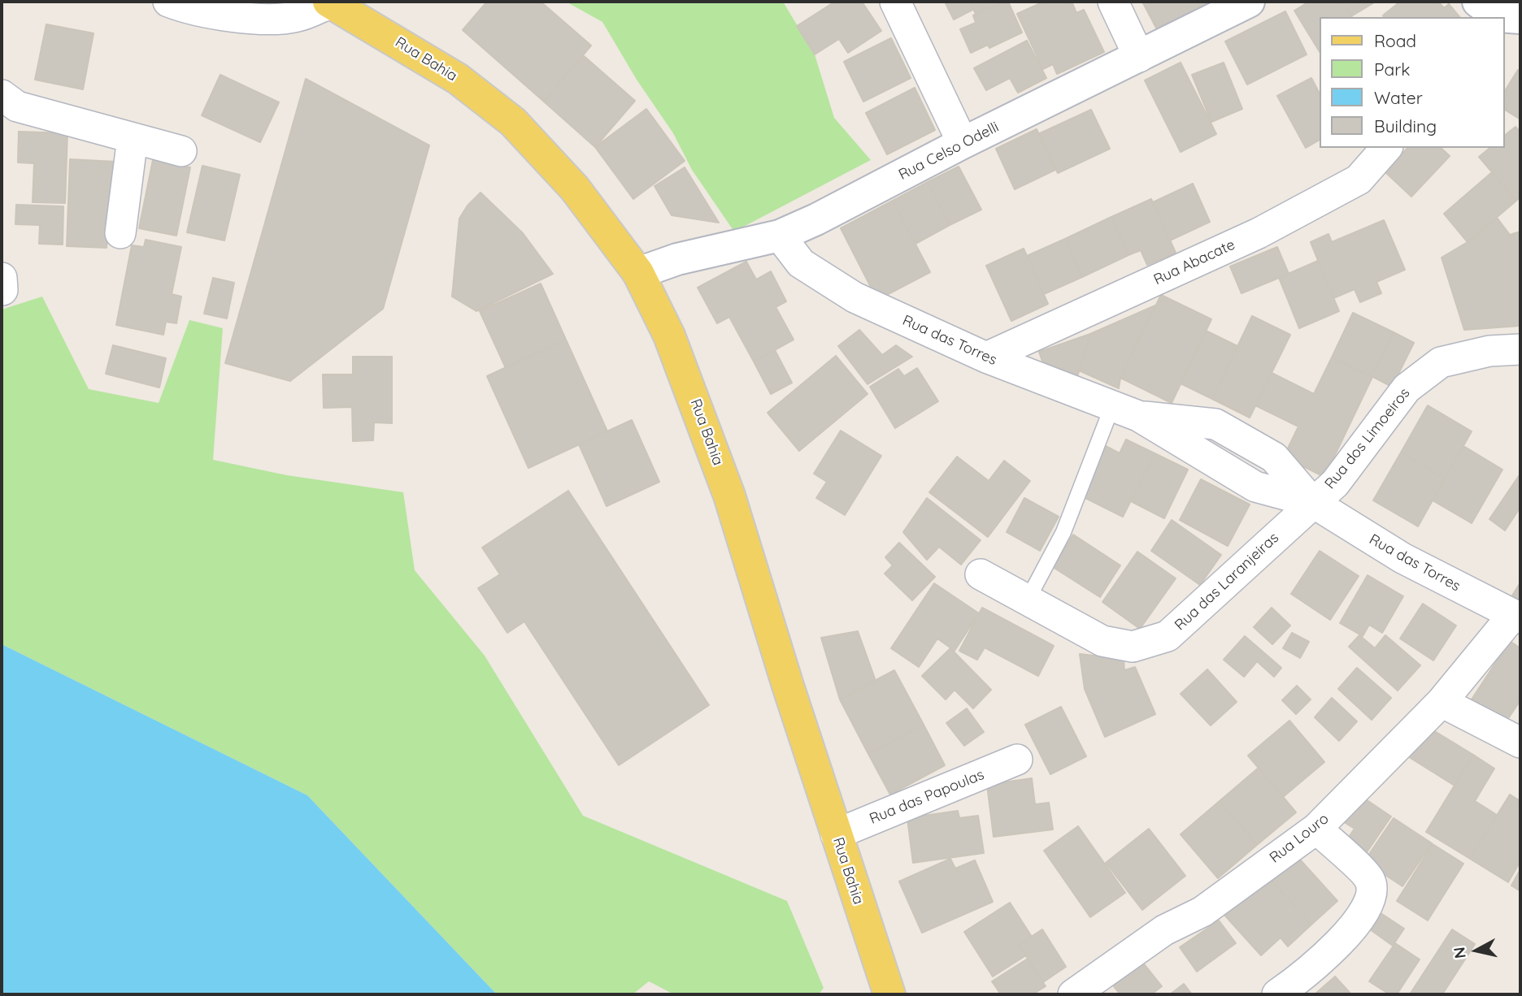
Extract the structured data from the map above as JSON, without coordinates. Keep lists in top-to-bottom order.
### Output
{
  "streets": {
    "main road": ["Rua Bahia"],
    "street": [
      "Rua Celso Odelli",
      "Rua Abacate",
      "Rua das Torres",
      "Rua dos Limoeiros",
      "Rua das Laranjeiras",
      "Rua das Papoulas",
      "Rua Louro"
    ]
  },
  "crossings": [
    ["Rua Bahia", "Rua Celso Odelli"],
    ["Rua Bahia", "Rua das Papoulas"],
    ["Rua Celso Odelli", "Rua das Torres"],
    ["Rua Abacate", "Rua das Torres"],
    ["Rua das Torres", "Rua dos Limoeiros"],
    ["Rua das Torres", "Rua das Laranjeiras"],
    ["Rua das Torres", "Rua Louro"],
    ["Rua dos Limoeiros", "Rua das Laranjeiras"]
  ],
  "legend": [
    "Road",
    "Park",
    "Water",
    "Building"
  ],
  "north": "left"
}
